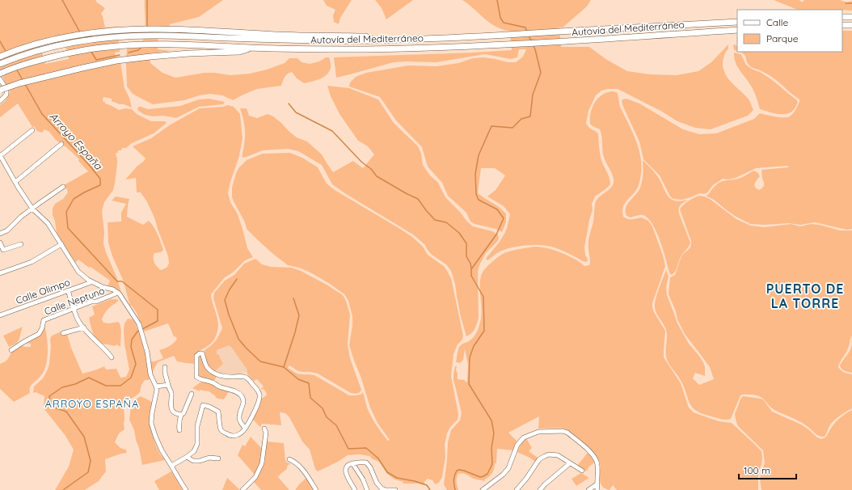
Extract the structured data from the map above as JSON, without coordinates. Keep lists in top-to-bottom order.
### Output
{
  "streets": {
    "highway": ["Autovía del Mediterráneo"],
    "street": ["Calle Olimpo", "Calle Neptuno"]
  },
  "districts": ["PUERTO DE LA TORRE", "ARROYO ESPAÑA"],
  "water": ["Arroyo España"],
  "legend": ["Calle", "Parque"],
  "scale_bar": "100 m"
}
